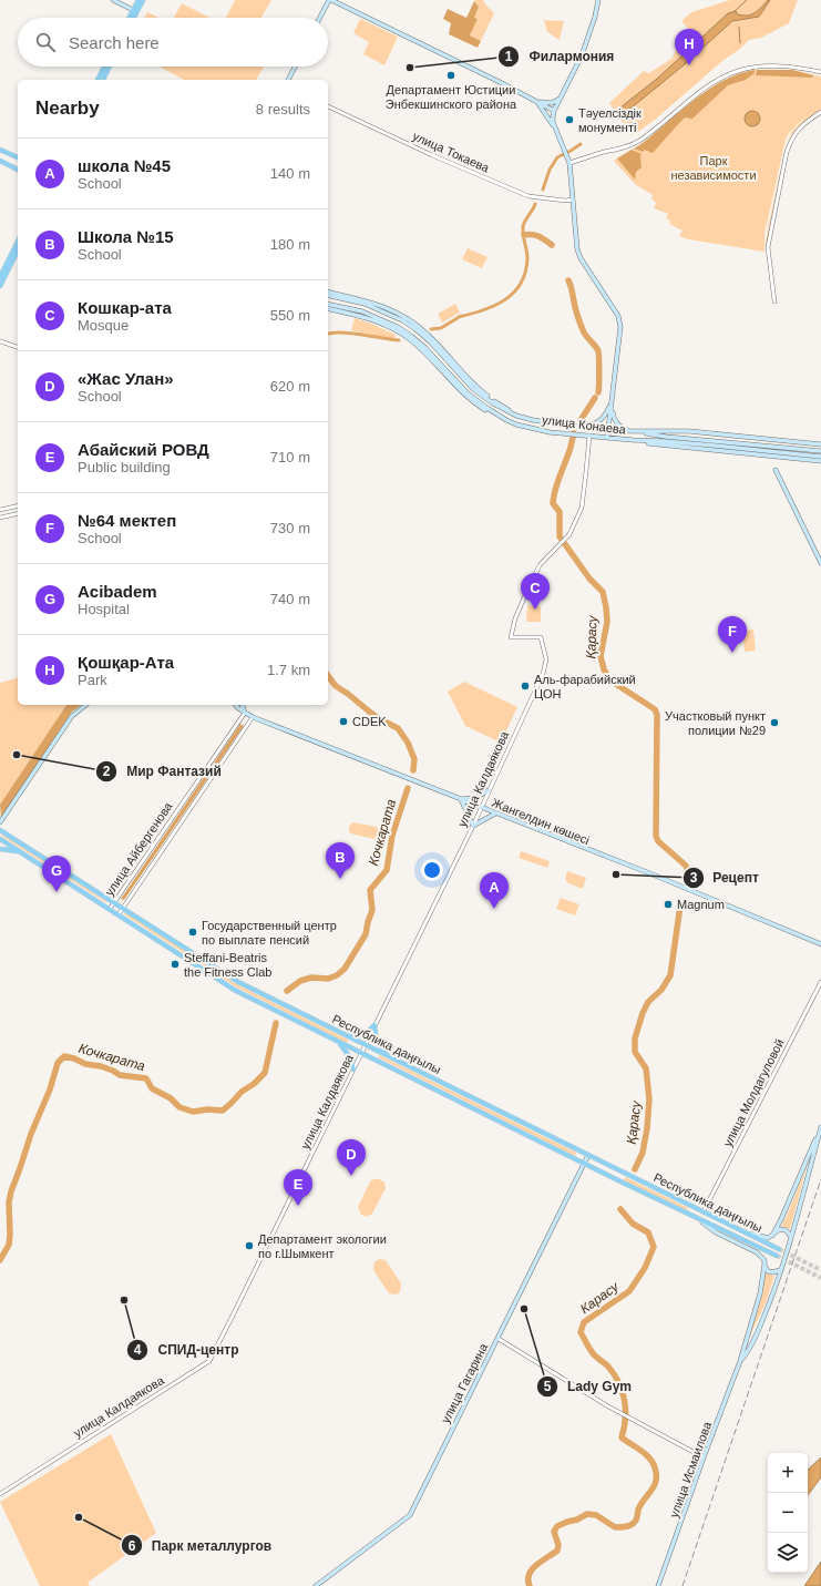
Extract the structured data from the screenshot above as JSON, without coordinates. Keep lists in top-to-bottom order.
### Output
{
  "streets": {
    "main road": [
      "улица Конаева",
      "Жангелдин көшесі",
      "Республика даңғылы",
      "улица Гагарина",
      "улица Исмаилова"
    ],
    "street": [
      "улица Токаева",
      "улица Калдаякова",
      "улица Айбергенова",
      "улица Молдагуловой"
    ]
  },
  "crossings": [
    ["улица Конаева", "улица Калдаякова"],
    ["улица Калдаякова", "Жангелдин көшесі"],
    ["улица Калдаякова", "Республика даңғылы"],
    ["Жангелдин көшесі", "улица Айбергенова"],
    ["улица Айбергенова", "Республика даңғылы"],
    ["Республика даңғылы", "улица Молдагуловой"],
    ["Республика даңғылы", "улица Гагарина"]
  ],
  "water": ["Қарасу", "Кочкарата", "Карасу"],
  "parks": ["Парк независимости"],
  "places": [
    "Филармония",
    "Департамент Юстиции Энбекшинского района",
    "Тәуелсіздік монументі",
    "Аль-фарабийский ЦОН",
    "CDEK",
    "Участковый пункт полиции №29",
    "Мир Фантазий",
    "Рецепт",
    "Magnum",
    "Государственный центр по выплате пенсий",
    "Steffani-Beatris the Fitness Clab",
    "Департамент экологии по г.Шымкент",
    "СПИД-центр",
    "Lady Gym",
    "Парк металлургов"
  ],
  "page": {
    "search": "Search here",
    "pins": [
      "H",
      "C",
      "F",
      "B",
      "G",
      "A",
      "D",
      "E"
    ],
    "heading": ["Nearby", "8 results"],
    "list": [
      {
        "mark": "A",
        "name": "школа №45",
        "note": "School",
        "value": "140 m"
      },
      {
        "mark": "B",
        "name": "Школа №15",
        "note": "School",
        "value": "180 m"
      },
      {
        "mark": "C",
        "name": "Кошкар-ата",
        "note": "Mosque",
        "value": "550 m"
      },
      {
        "mark": "D",
        "name": "«Жас Улан»",
        "note": "School",
        "value": "620 m"
      },
      {
        "mark": "E",
        "name": "Абайский РОВД",
        "note": "Public building",
        "value": "710 m"
      },
      {
        "mark": "F",
        "name": "№64 мектеп",
        "note": "School",
        "value": "730 m"
      },
      {
        "mark": "G",
        "name": "Acibadem",
        "note": "Hospital",
        "value": "740 m"
      },
      {
        "mark": "H",
        "name": "Қошқар-Ата",
        "note": "Park",
        "value": "1.7 km"
      }
    ],
    "map_buttons": ["+", "−"]
  }
}
